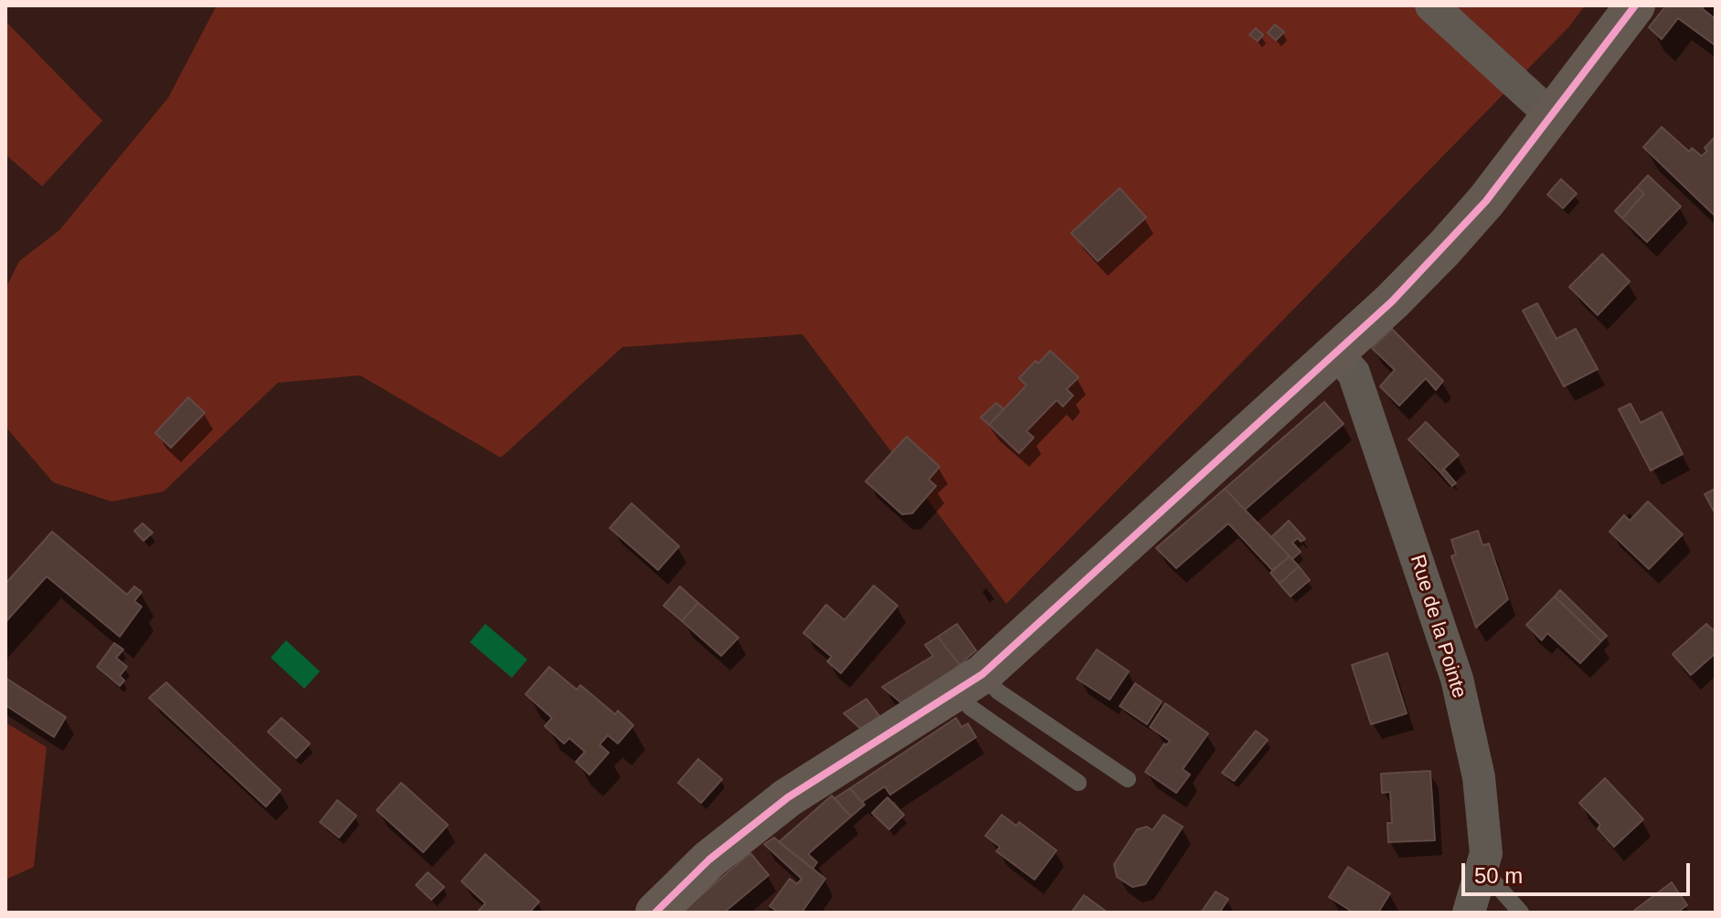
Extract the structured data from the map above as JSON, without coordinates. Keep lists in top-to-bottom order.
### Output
{
  "streets": {
    "street": ["Rue de la Pointe"]
  },
  "scale_bar": "50 m"
}
